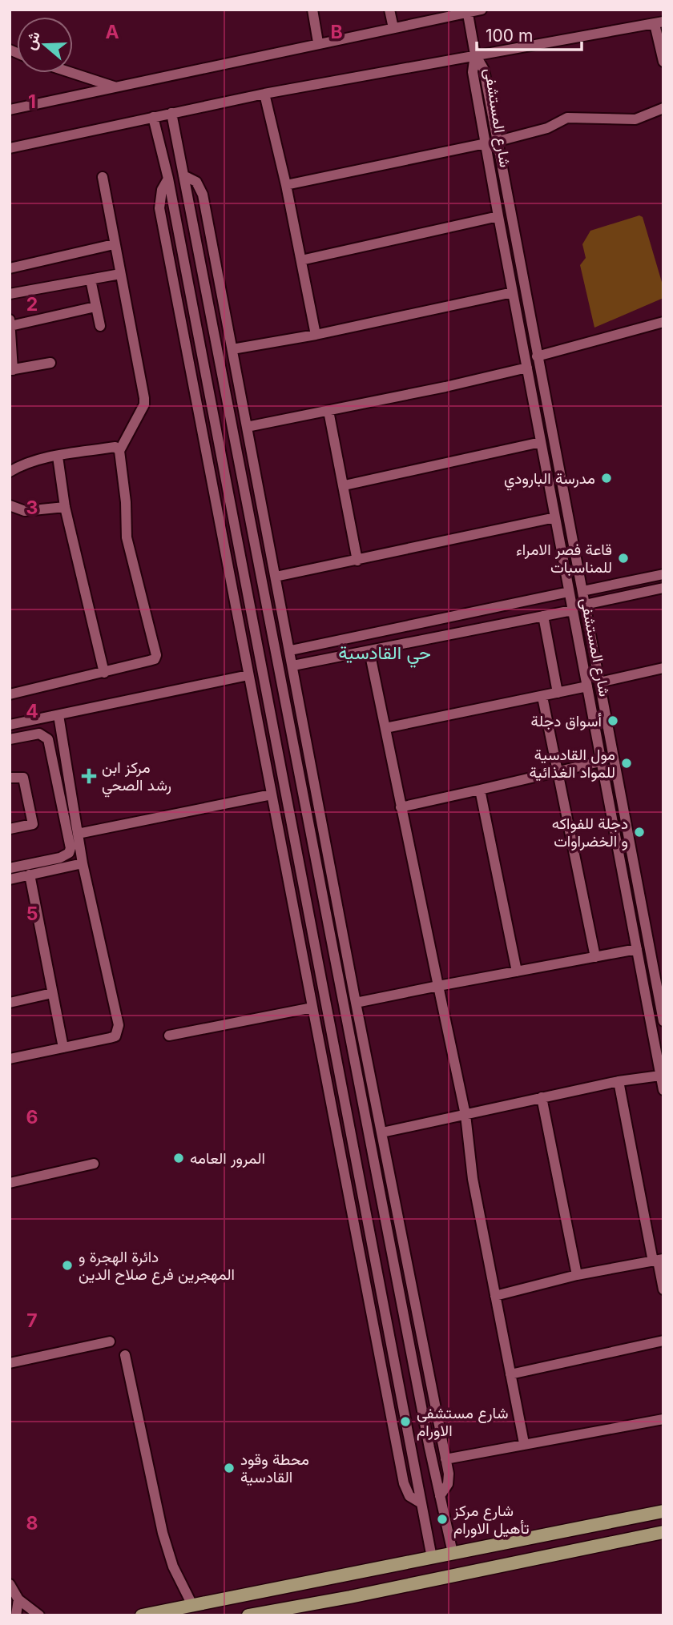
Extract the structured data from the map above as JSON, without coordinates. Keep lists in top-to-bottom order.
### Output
{
  "streets": {
    "street": ["شارع المستشفى"]
  },
  "districts": ["حي القادسية"],
  "places": {
    "other": [
      "مدرسة البارودي",
      "قاعة فصر الامراء للمناسبات",
      "أسواق دجلة",
      "مول القادسية للمواد الغذائية",
      "دجلة للفواكه و الخضراوات",
      "المرور العامه",
      "دائرة الهجرة و المهجرين فرع صلاح الدين",
      "شارع مستشفى الاورام",
      "محطة وقود القادسية",
      "شارع مركز تأهيل الاورام"
    ],
    "health": ["مركز ابن رشد الصحي"]
  },
  "scale_bar": "100 m",
  "north": "left",
  "grid": {
    "columns": ["A", "B"],
    "rows": [
      "1",
      "2",
      "3",
      "4",
      "5",
      "6",
      "7",
      "8"
    ]
  }
}
